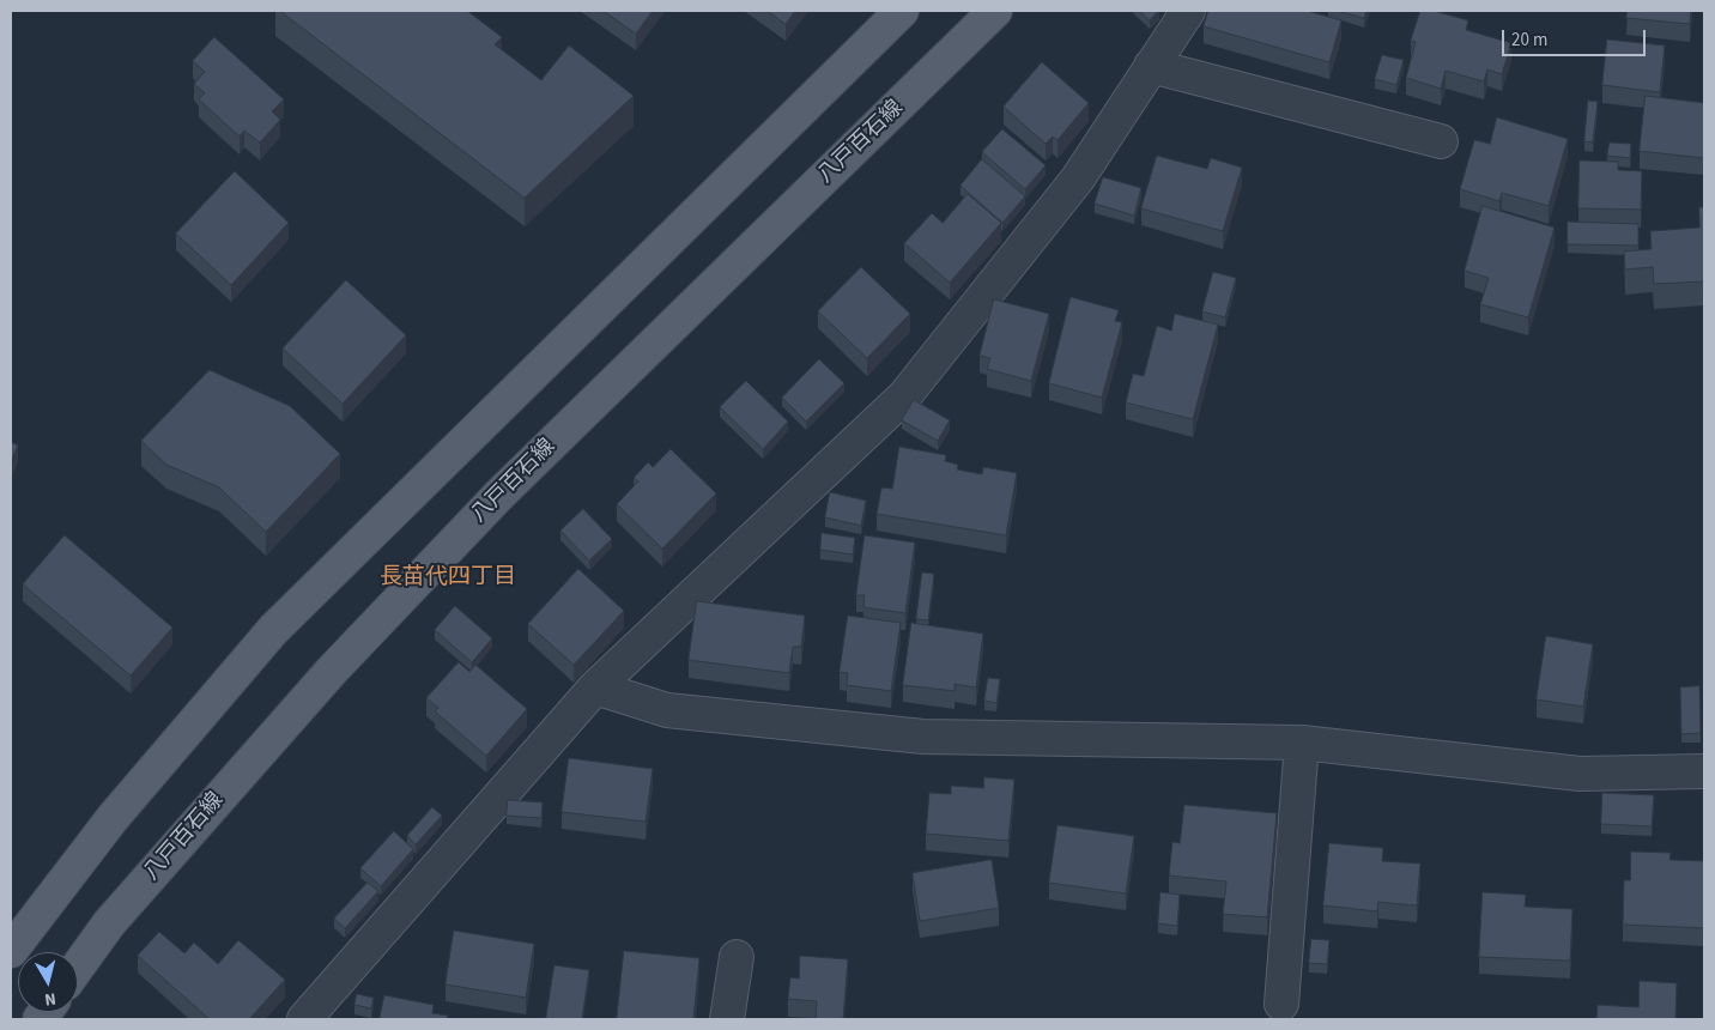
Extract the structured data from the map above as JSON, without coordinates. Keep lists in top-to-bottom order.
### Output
{
  "streets": {
    "main road": ["八戸百石線"]
  },
  "districts": ["長苗代四丁目"],
  "scale_bar": "20 m",
  "north": "bottom"
}
